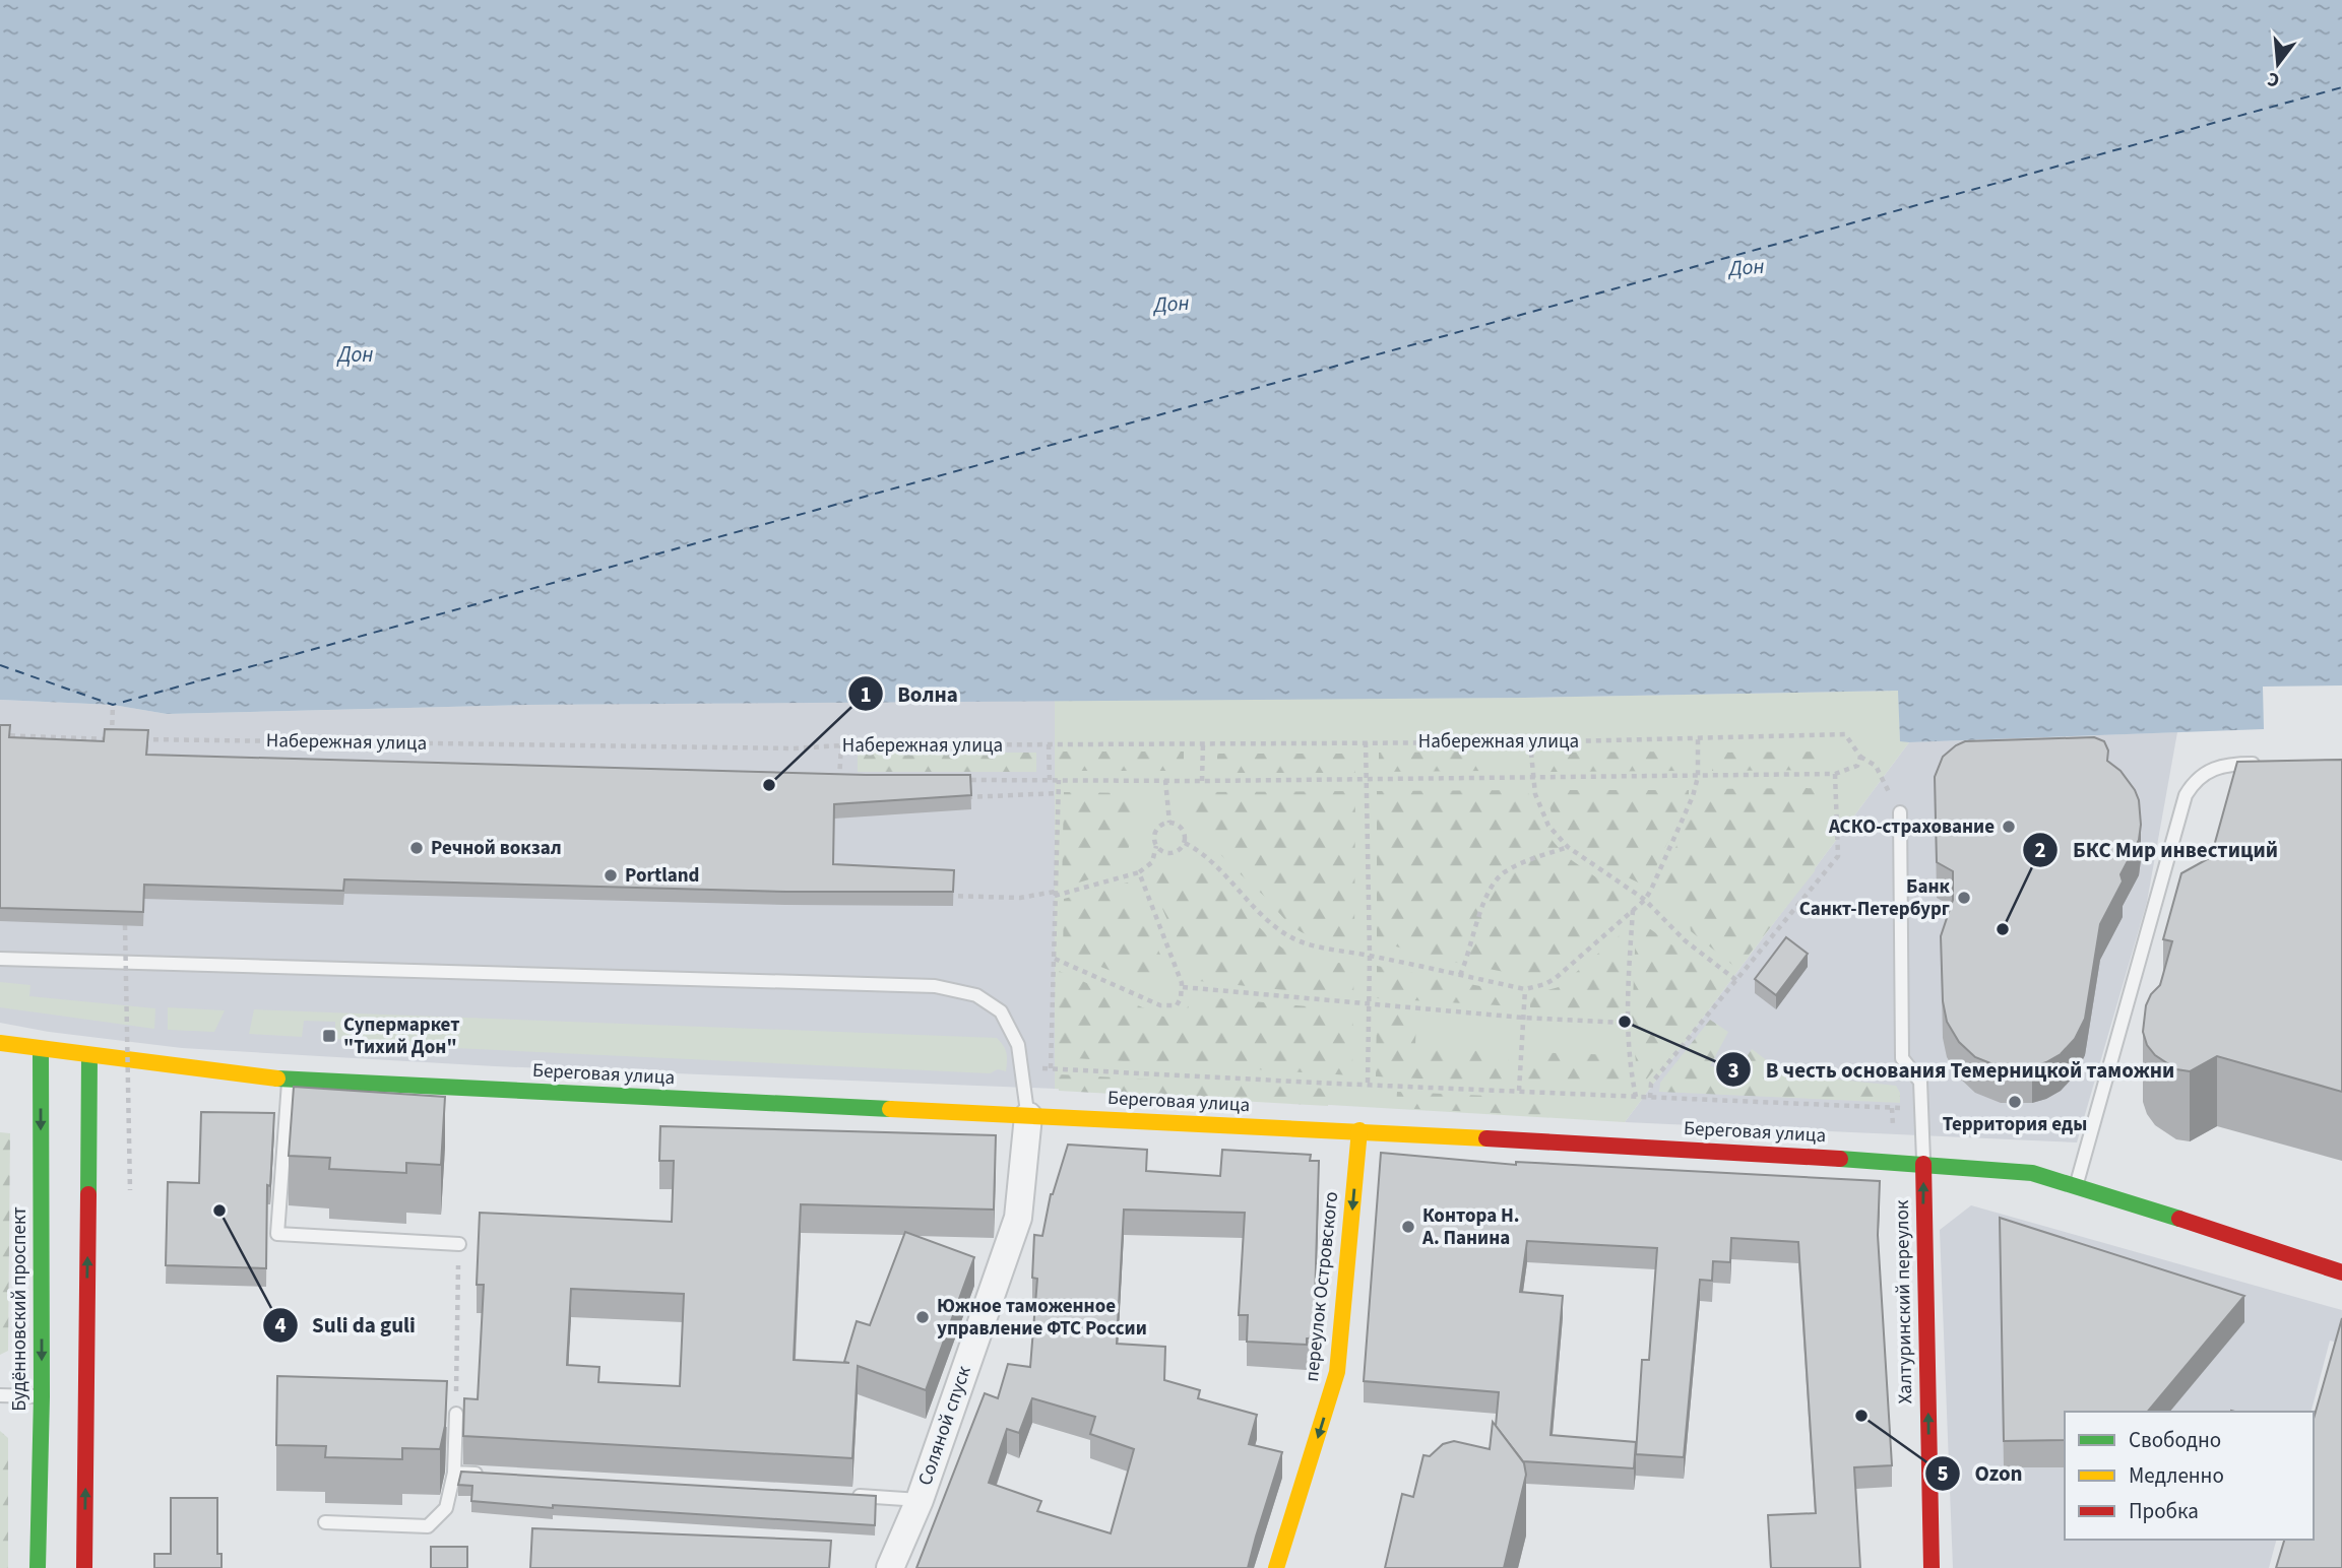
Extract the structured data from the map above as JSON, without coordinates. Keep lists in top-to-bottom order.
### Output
{
  "streets": {
    "main road": [
      "Береговая улица",
      "переулок Островского",
      "Халтуринский переулок",
      "Будённовский проспект"
    ],
    "street": ["Соляной спуск"],
    "path": ["Набережная улица"]
  },
  "crossings": [
    ["Береговая улица", "переулок Островского"],
    ["Береговая улица", "Халтуринский переулок"],
    ["Береговая улица", "Будённовский проспект"],
    ["Береговая улица", "Соляной спуск"]
  ],
  "one_way": ["переулок Островского", "Халтуринский переулок"],
  "water": ["Дон"],
  "places": {
    "other": [
      "Волна",
      "АСКО-страхование",
      "Речной вокзал",
      "Portland",
      "Банк Санкт-Петербург",
      "БКС Мир инвестиций",
      "В честь основания Темерницкой таможни",
      "Территория еды",
      "Suli da guli",
      "Контора Н. А. Панина",
      "Южное таможенное управление ФТС России",
      "Ozon"
    ],
    "transit": ["Супермаркет \"Тихий Дон\""]
  },
  "legend": ["Свободно", "Медленно", "Пробка"],
  "north": "bottom"
}
